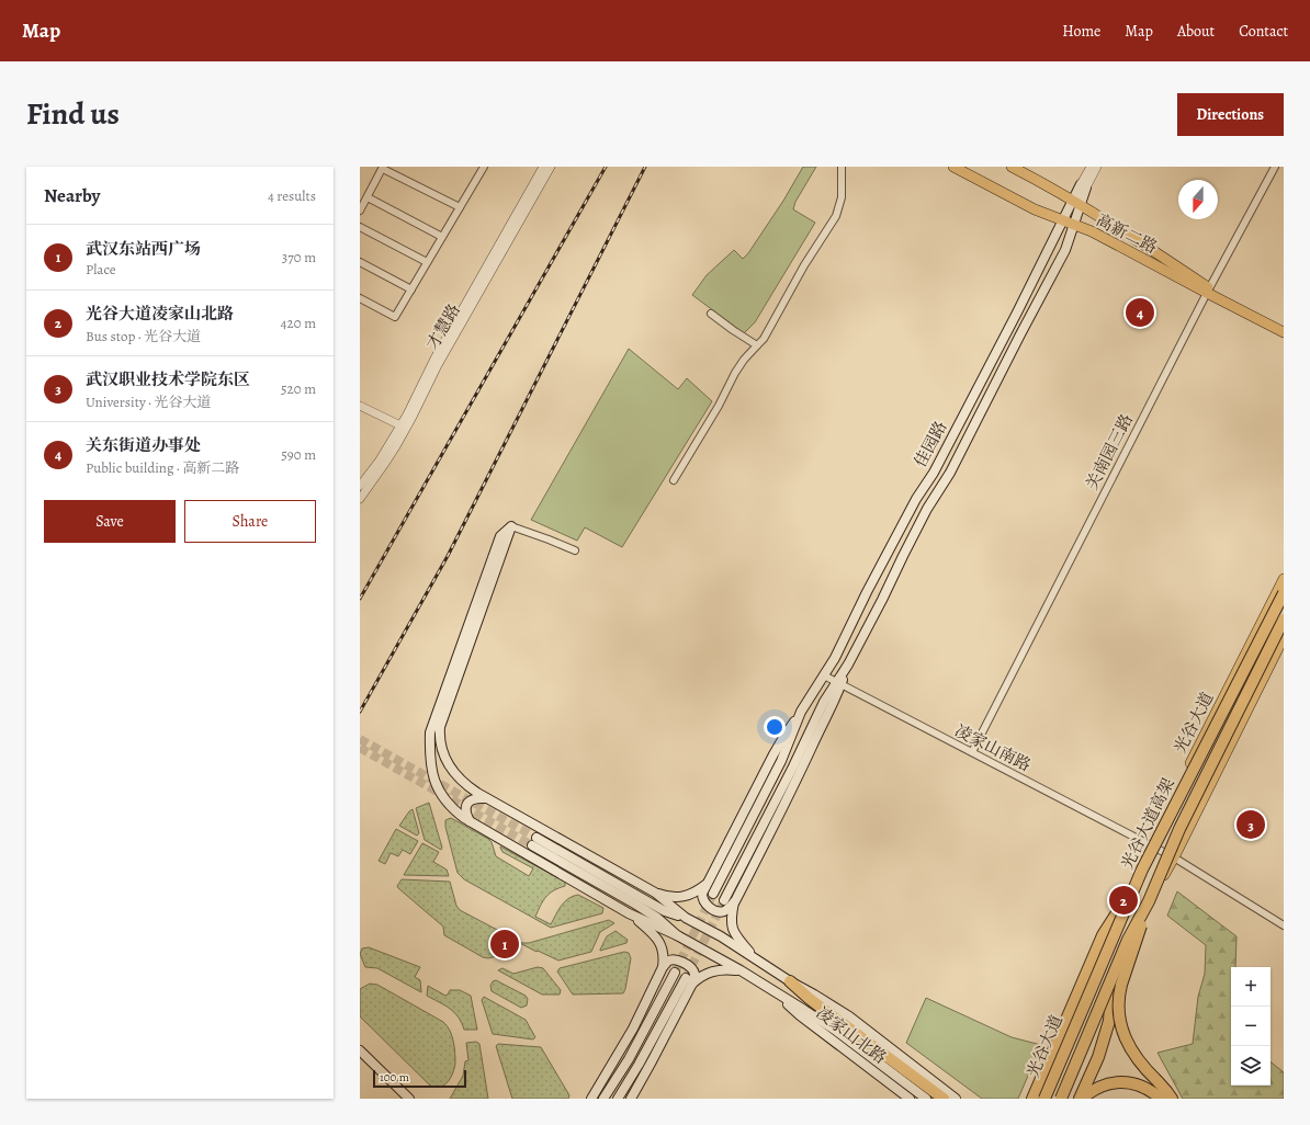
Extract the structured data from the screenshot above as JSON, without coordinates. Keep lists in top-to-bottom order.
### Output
{
  "streets": {
    "highway": ["光谷大道高架"],
    "main road": [
      "高新二路",
      "佳园路",
      "光谷大道",
      "凌家山北路"
    ],
    "street": ["才慧路", "关南园三路", "凌家山南路"]
  },
  "crossings": [
    ["高新二路", "佳园路"],
    ["高新二路", "关南园三路"],
    ["佳园路", "凌家山南路"],
    ["关南园三路", "凌家山南路"],
    ["光谷大道", "凌家山南路"]
  ],
  "scale_bar": "100 m",
  "north": "bottom",
  "page": {
    "header": "Map",
    "nav": [
      "Home",
      "Map",
      "About",
      "Contact"
    ],
    "title": "Find us",
    "buttons": [
      "Directions",
      ["Save", "Share"]
    ],
    "heading": ["Nearby", "4 results"],
    "list": [
      {
        "mark": "1",
        "name": "武汉东站西广场",
        "note": "Place",
        "value": "370 m"
      },
      {
        "mark": "2",
        "name": "光谷大道凌家山北路",
        "note": "Bus stop · 光谷大道",
        "value": "420 m"
      },
      {
        "mark": "3",
        "name": "武汉职业技术学院东区",
        "note": "University · 光谷大道",
        "value": "520 m"
      },
      {
        "mark": "4",
        "name": "关东街道办事处",
        "note": "Public building · 高新二路",
        "value": "590 m"
      }
    ],
    "pins": [
      "4",
      "3",
      "2",
      "1"
    ],
    "map_buttons": ["+", "−"],
    "scale": "100 m"
  }
}
